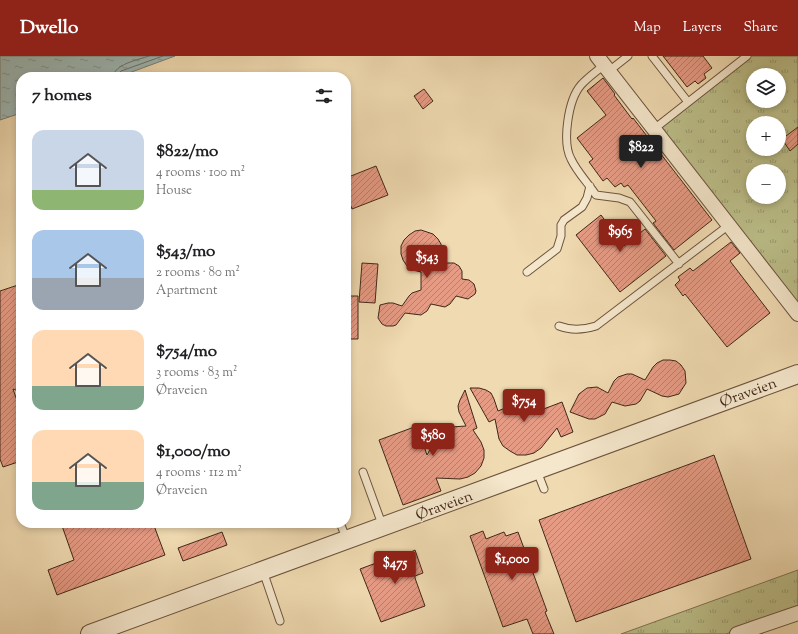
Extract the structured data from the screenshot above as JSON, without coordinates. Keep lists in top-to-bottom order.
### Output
{
  "streets": {
    "street": ["Øraveien"]
  },
  "page": {
    "header": "Dwello",
    "nav": ["Map", "Layers", "Share"],
    "map_buttons": ["+", "−"],
    "heading": "7 homes",
    "list": [
      {
        "name": "$822/mo",
        "note": "4 rooms · 100 m² · House"
      },
      {
        "name": "$543/mo",
        "note": "2 rooms · 80 m² · Apartment"
      },
      {
        "name": "$754/mo",
        "note": "3 rooms · 83 m² · Øraveien"
      },
      {
        "name": "$1,000/mo",
        "note": "4 rooms · 112 m² · Øraveien"
      }
    ],
    "price": [
      "$822",
      "$965",
      "$543",
      "$754",
      "$580",
      "$1,000",
      "$475"
    ]
  }
}
